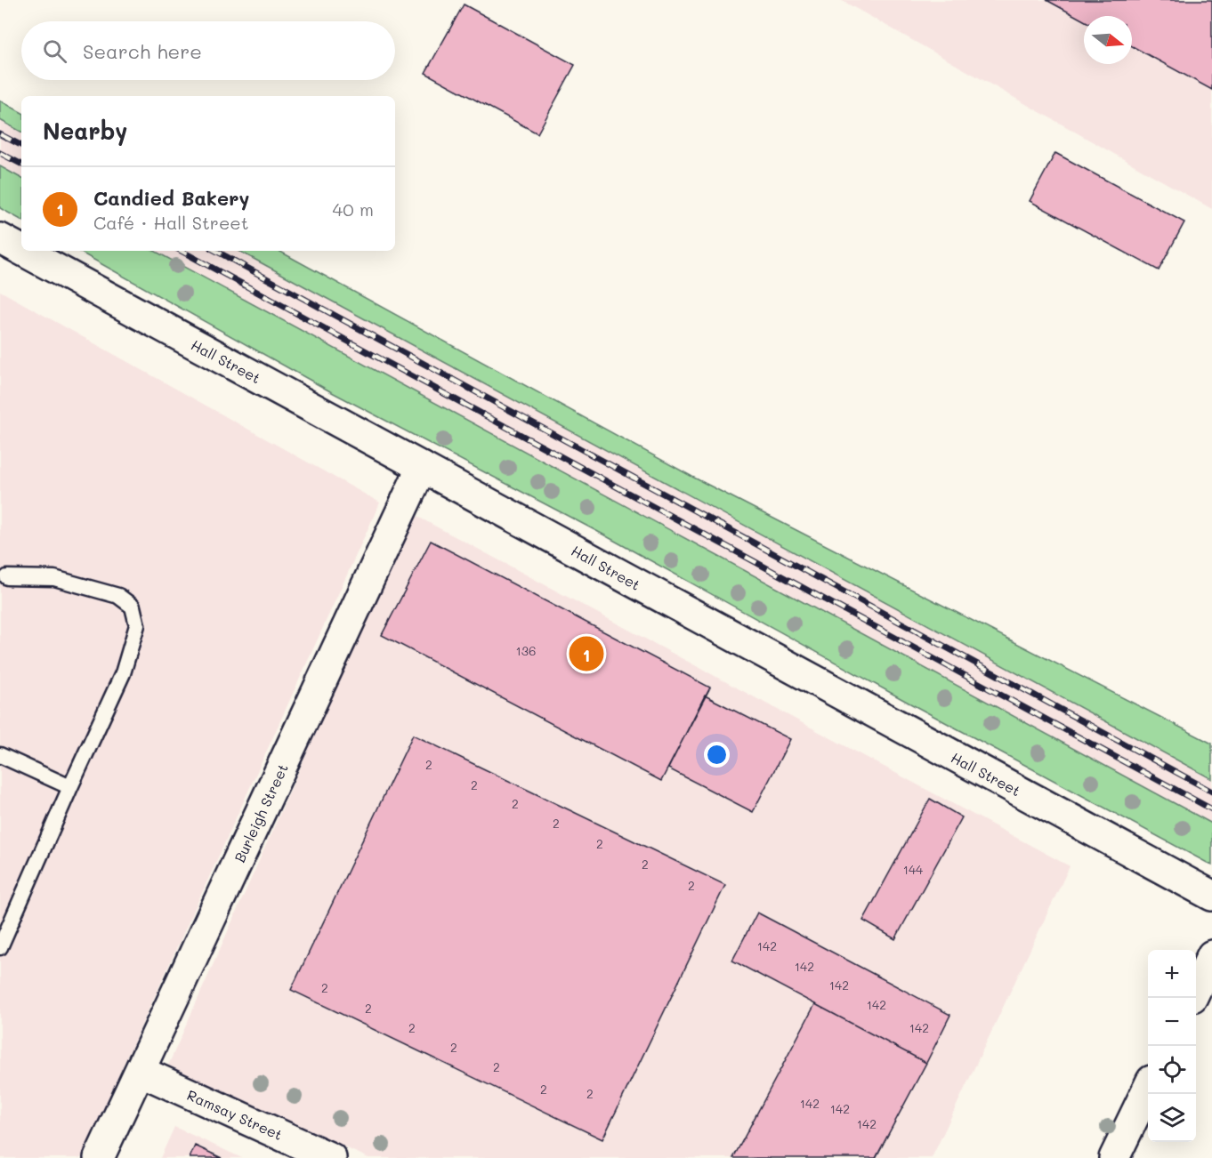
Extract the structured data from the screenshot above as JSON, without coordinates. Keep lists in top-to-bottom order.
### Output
{
  "streets": {
    "street": ["Hall Street", "Burleigh Street", "Ramsay Street"]
  },
  "crossings": [
    ["Hall Street", "Burleigh Street"],
    ["Burleigh Street", "Ramsay Street"]
  ],
  "house_numbers": [
    "136",
    "2",
    "2",
    "2",
    "2",
    "2",
    "2",
    "144",
    "2",
    "142",
    "142",
    "142",
    "2",
    "142",
    "2",
    "2",
    "142",
    "2",
    "2",
    "2",
    "2",
    "142",
    "142",
    "142"
  ],
  "north": "right",
  "page": {
    "search": "Search here",
    "heading": "Nearby",
    "list": [
      {
        "mark": "1",
        "name": "Candied Bakery",
        "note": "Café · Hall Street",
        "value": "40 m"
      }
    ],
    "pins": "1",
    "map_buttons": ["+", "−"]
  }
}
